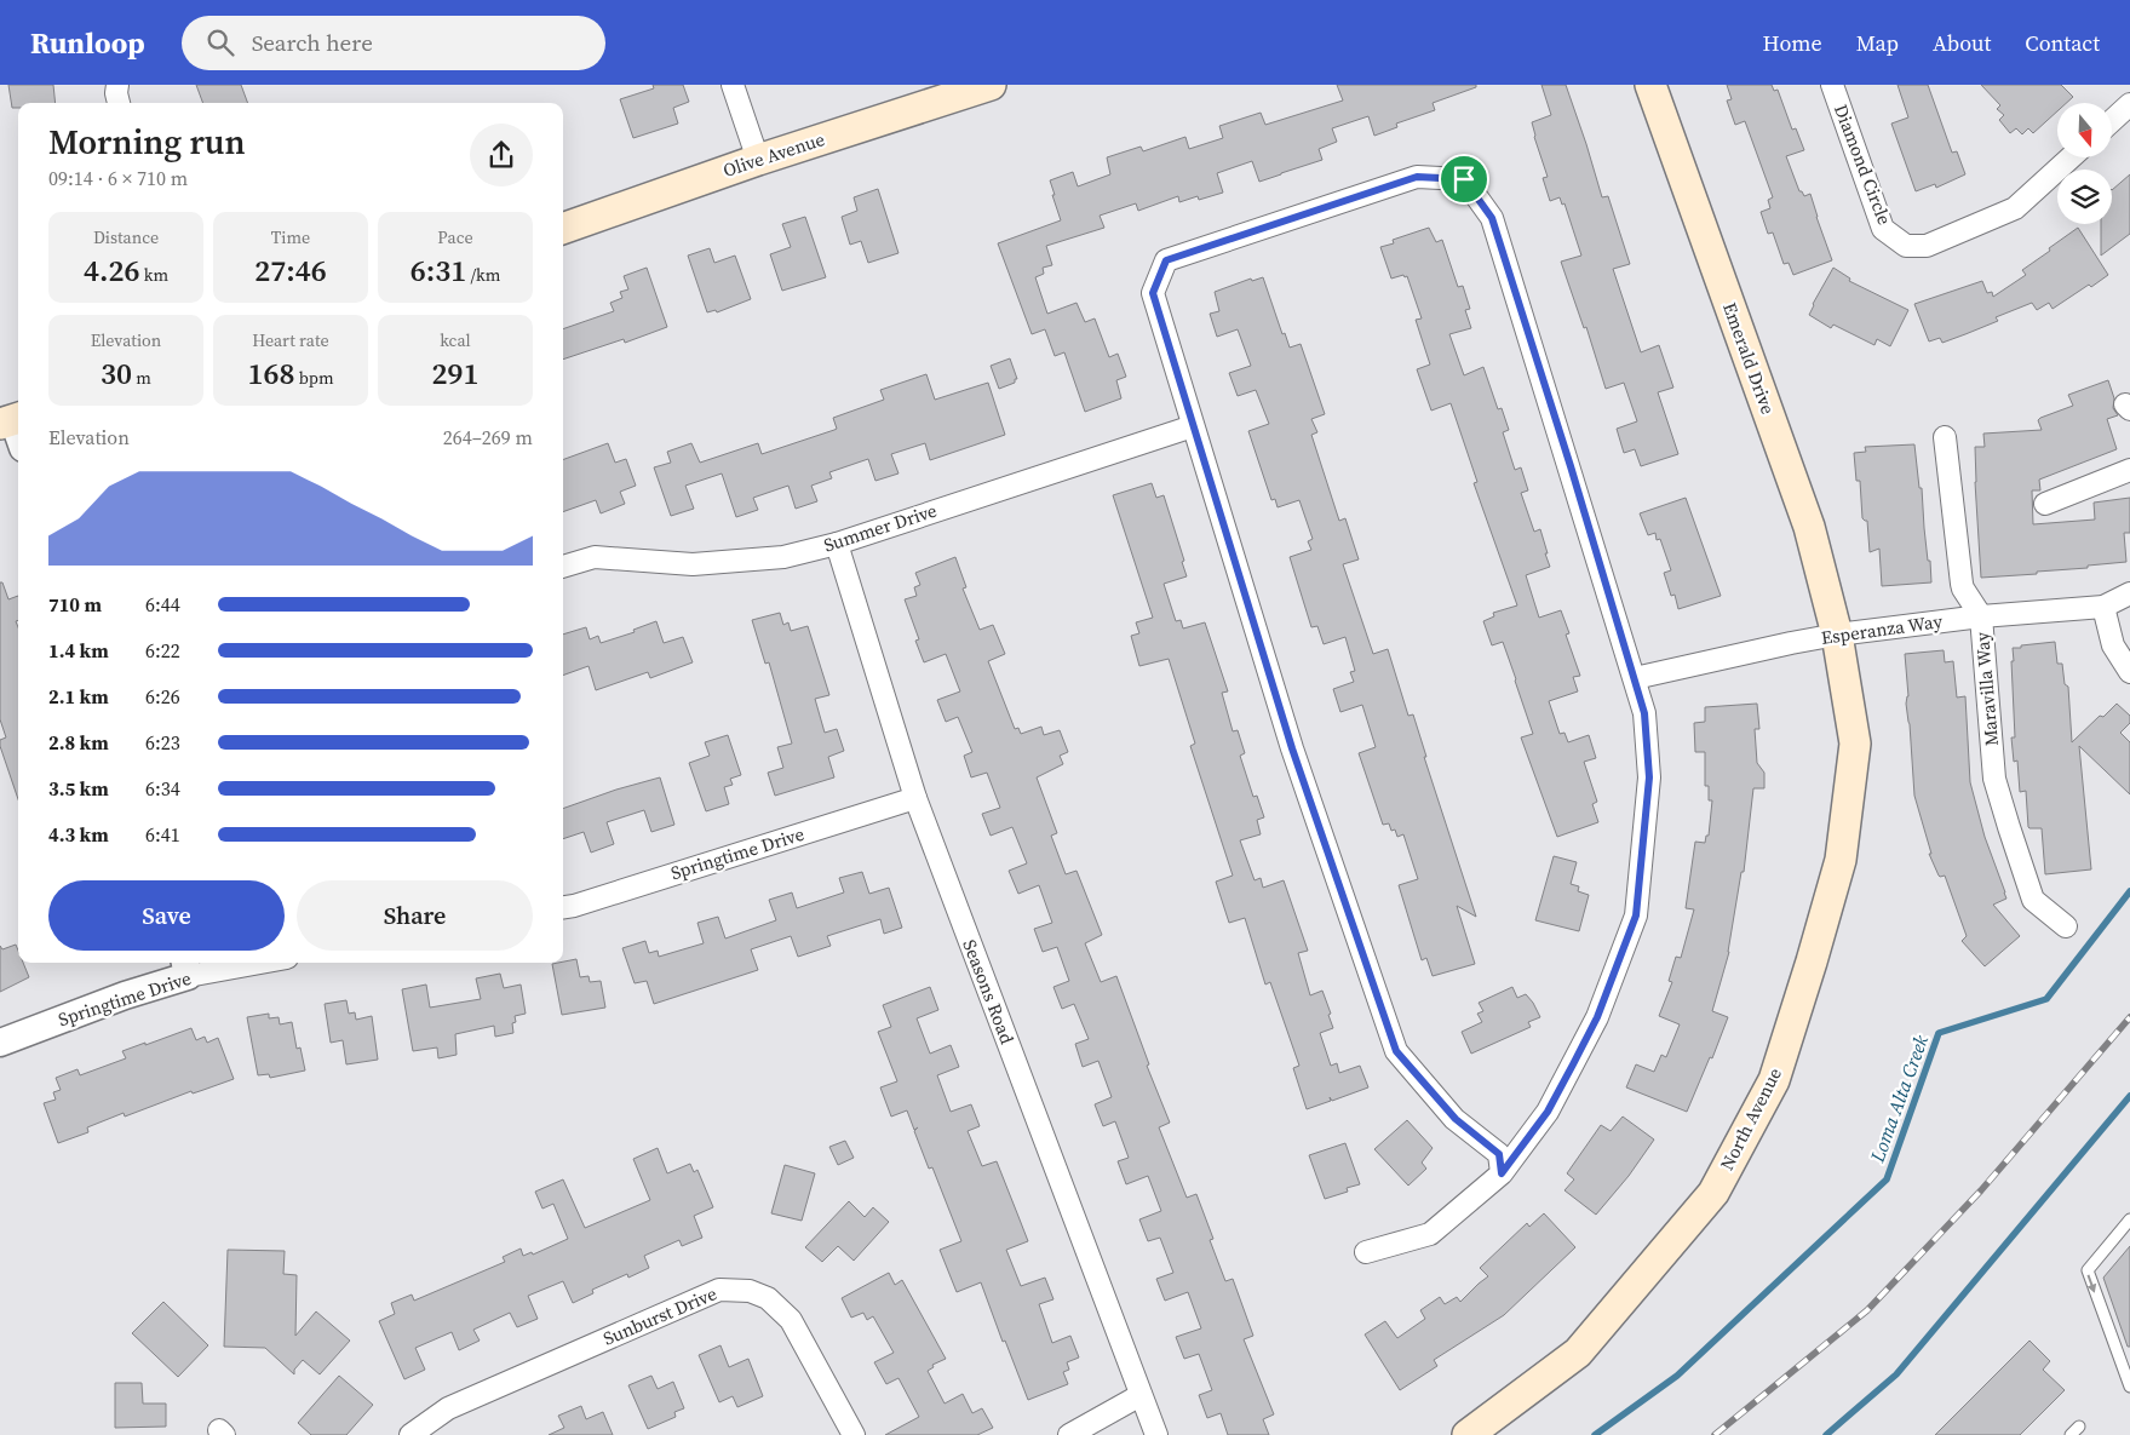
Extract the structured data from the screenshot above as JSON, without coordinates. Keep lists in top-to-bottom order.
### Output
{
  "streets": {
    "main road": ["Olive Avenue", "Emerald Drive", "North Avenue"],
    "street": [
      "Diamond Circle",
      "Summer Drive",
      "Esperanza Way",
      "Maravilla Way",
      "Springtime Drive",
      "Seasons Road",
      "Sunburst Drive"
    ]
  },
  "crossings": [
    ["Emerald Drive", "Esperanza Way"],
    ["Emerald Drive", "North Avenue"],
    ["Summer Drive", "Seasons Road"],
    ["Esperanza Way", "Maravilla Way"],
    ["Esperanza Way", "North Avenue"],
    ["Springtime Drive", "Seasons Road"]
  ],
  "water": ["Loma Alta Creek"],
  "north": "bottom",
  "page": {
    "header": "Runloop",
    "search": "Search here",
    "nav": [
      "Home",
      "Map",
      "About",
      "Contact"
    ],
    "heading": ["Morning run", "09:14 · 6 × 710 m"],
    "stats": [
      ["Distance", "4.26 km"],
      ["Time", "27:46"],
      ["Pace", "6:31 /km"],
      ["Elevation", "30 m"],
      ["Heart rate", "168 bpm"],
      ["kcal", "291"]
    ],
    "chart": ["Elevation", "264–269 m"],
    "list": [
      {
        "name": "710 m",
        "note": "6:44"
      },
      {
        "name": "1.4 km",
        "note": "6:22"
      },
      {
        "name": "2.1 km",
        "note": "6:26"
      },
      {
        "name": "2.8 km",
        "note": "6:23"
      },
      {
        "name": "3.5 km",
        "note": "6:34"
      },
      {
        "name": "4.3 km",
        "note": "6:41"
      }
    ],
    "buttons": ["Save", "Share"]
  }
}
